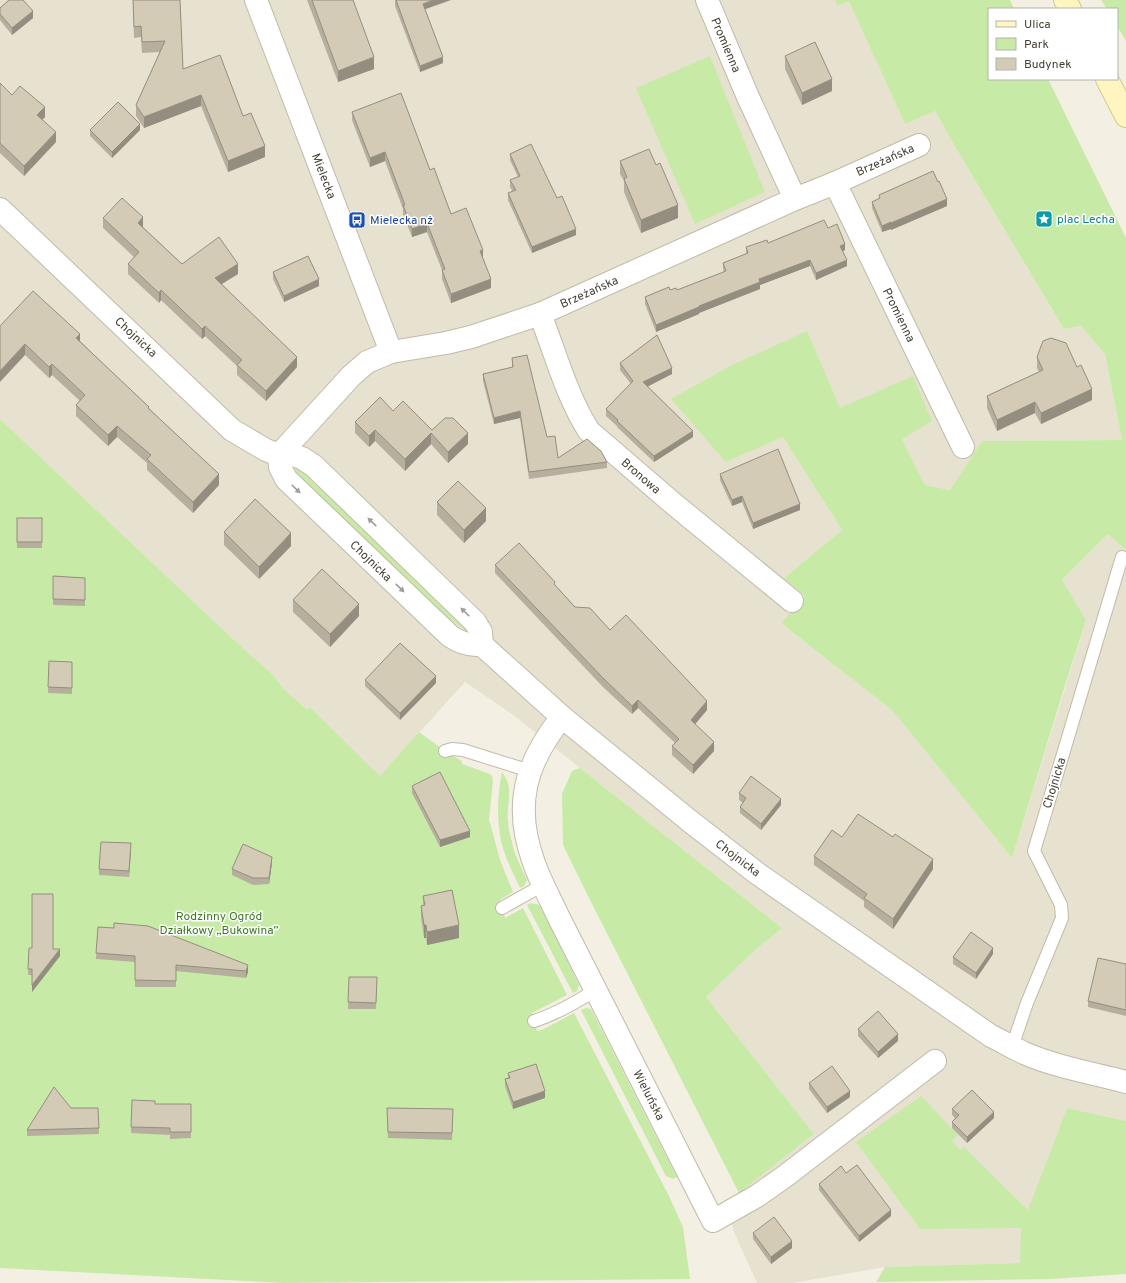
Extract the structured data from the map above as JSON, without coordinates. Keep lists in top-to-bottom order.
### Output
{
  "streets": {
    "street": [
      "Promienna",
      "Brzeżańska",
      "Mielecka",
      "Chojnicka",
      "Bronowa",
      "Wieluńska"
    ]
  },
  "crossings": [
    ["Promienna", "Brzeżańska"],
    ["Brzeżańska", "Mielecka"],
    ["Brzeżańska", "Chojnicka"],
    ["Brzeżańska", "Bronowa"],
    ["Chojnicka", "Wieluńska"]
  ],
  "parks": ["Rodzinny Ogród Działkowy „Bukowina”"],
  "places": {
    "place": ["plac Lecha"],
    "bus stop": ["Mielecka nż"]
  },
  "legend": ["Ulica", "Park", "Budynek"]
}
